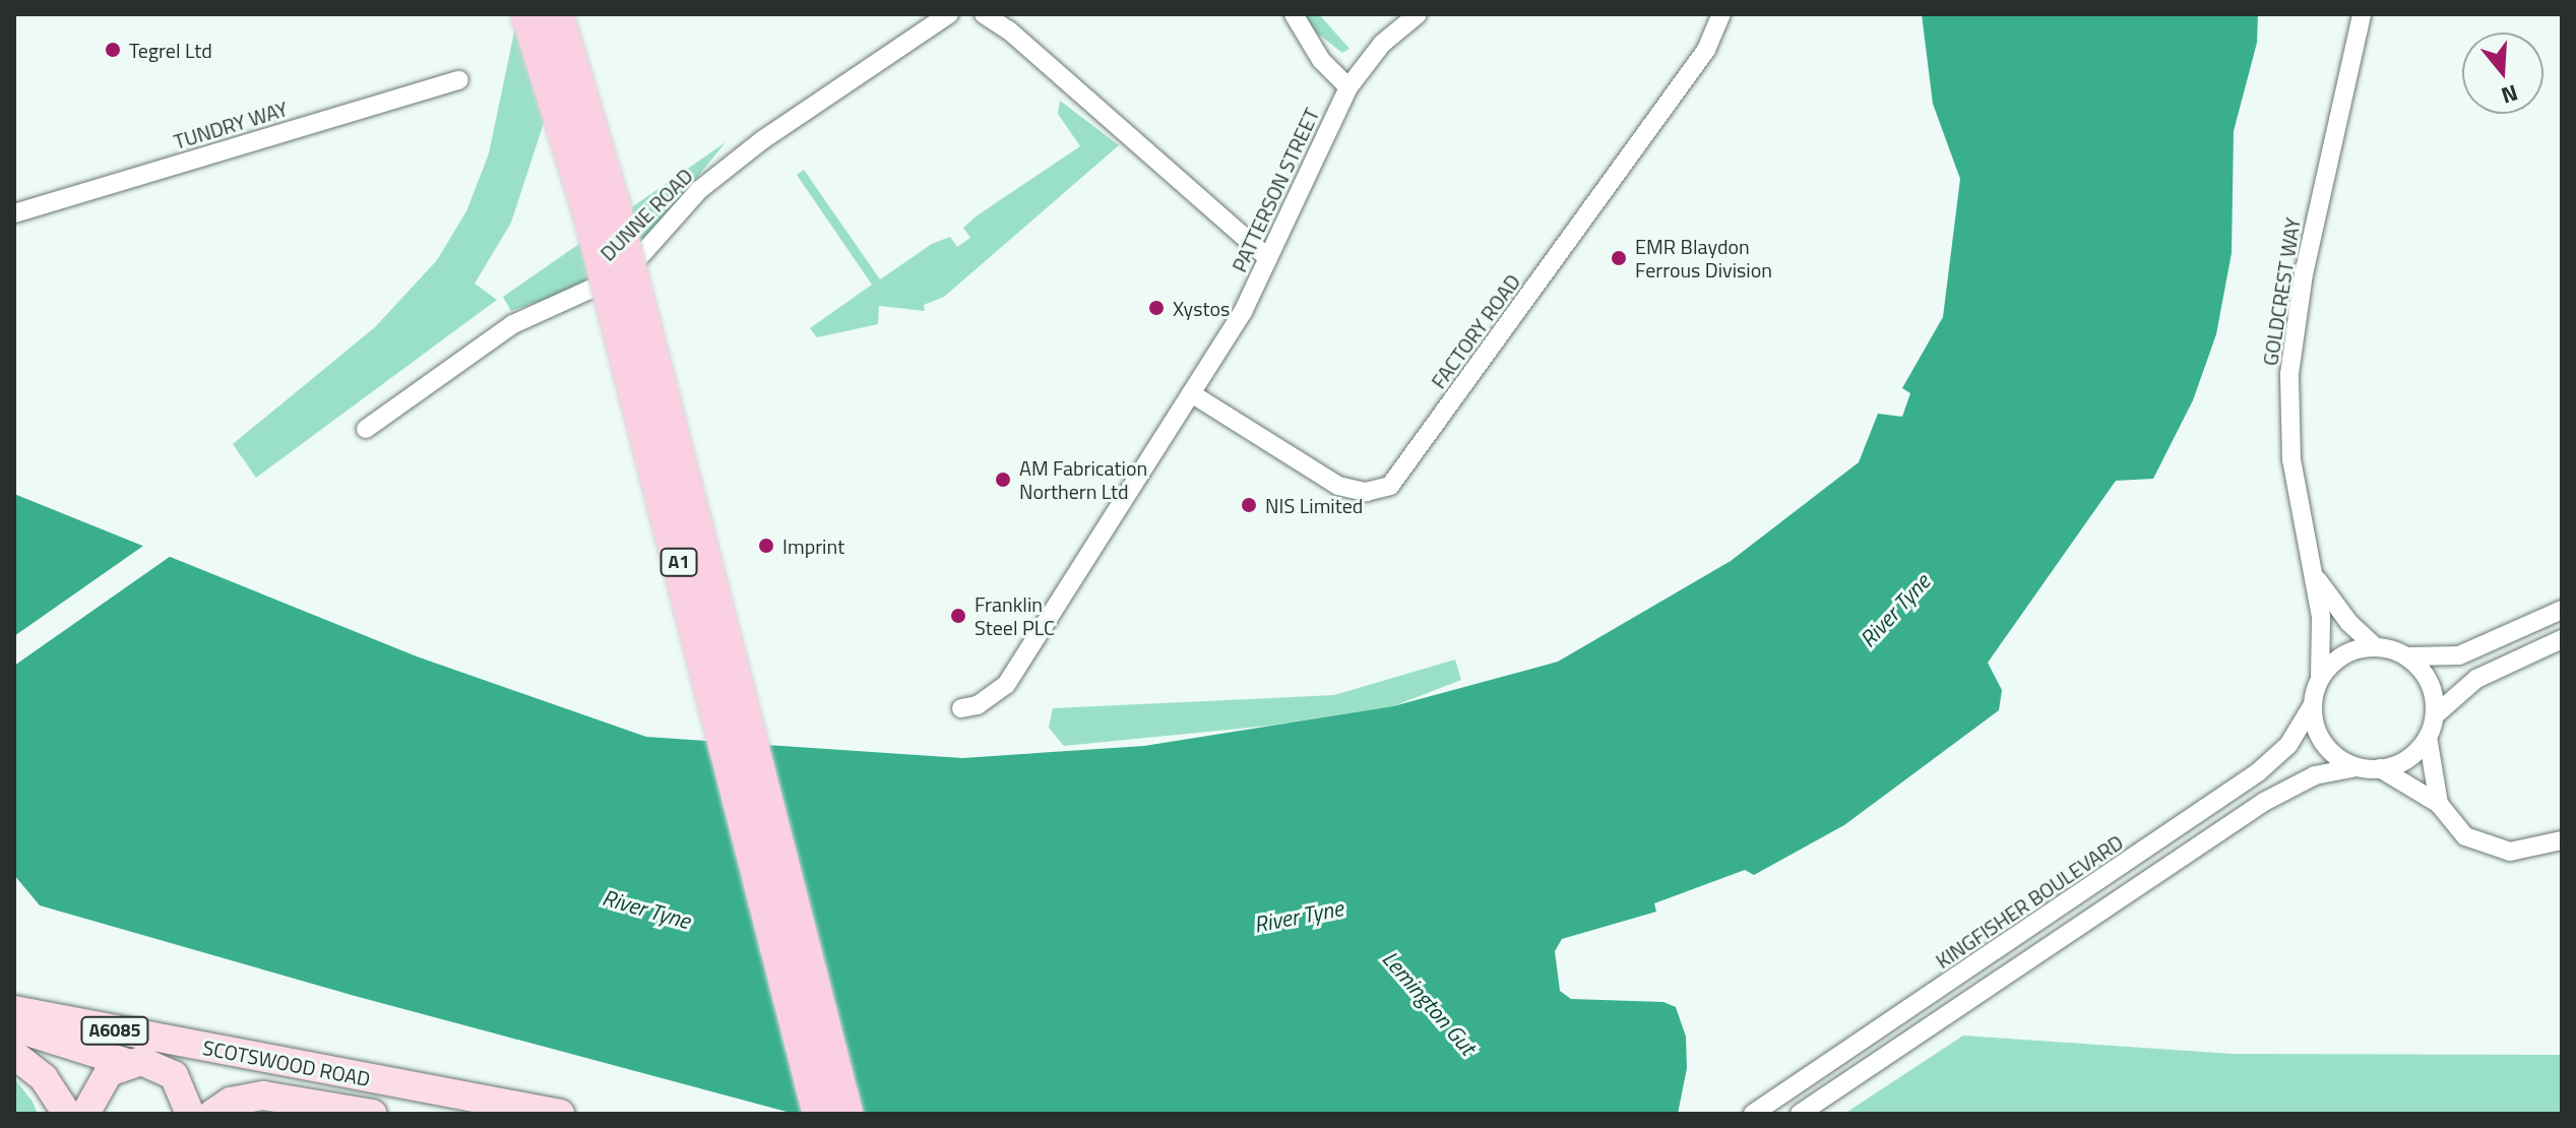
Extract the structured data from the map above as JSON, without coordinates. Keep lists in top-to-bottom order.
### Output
{
  "streets": {
    "highway": ["A1"],
    "main road": ["A6085", "SCOTSWOOD ROAD"],
    "street": [
      "TUNDRY WAY",
      "PATTERSON STREET",
      "DUNNE ROAD",
      "GOLDCREST WAY",
      "FACTORY ROAD",
      "KINGFISHER BOULEVARD"
    ]
  },
  "crossings": [
    ["PATTERSON STREET", "FACTORY ROAD"]
  ],
  "water": ["River Tyne", "Lemington Gut"],
  "places": [
    "Tegrel Ltd",
    "EMR Blaydon Ferrous Division",
    "Xystos",
    "AM Fabrication Northern Ltd",
    "NIS Limited",
    "Imprint",
    "Franklin Steel PLC"
  ],
  "north": "bottom"
}
